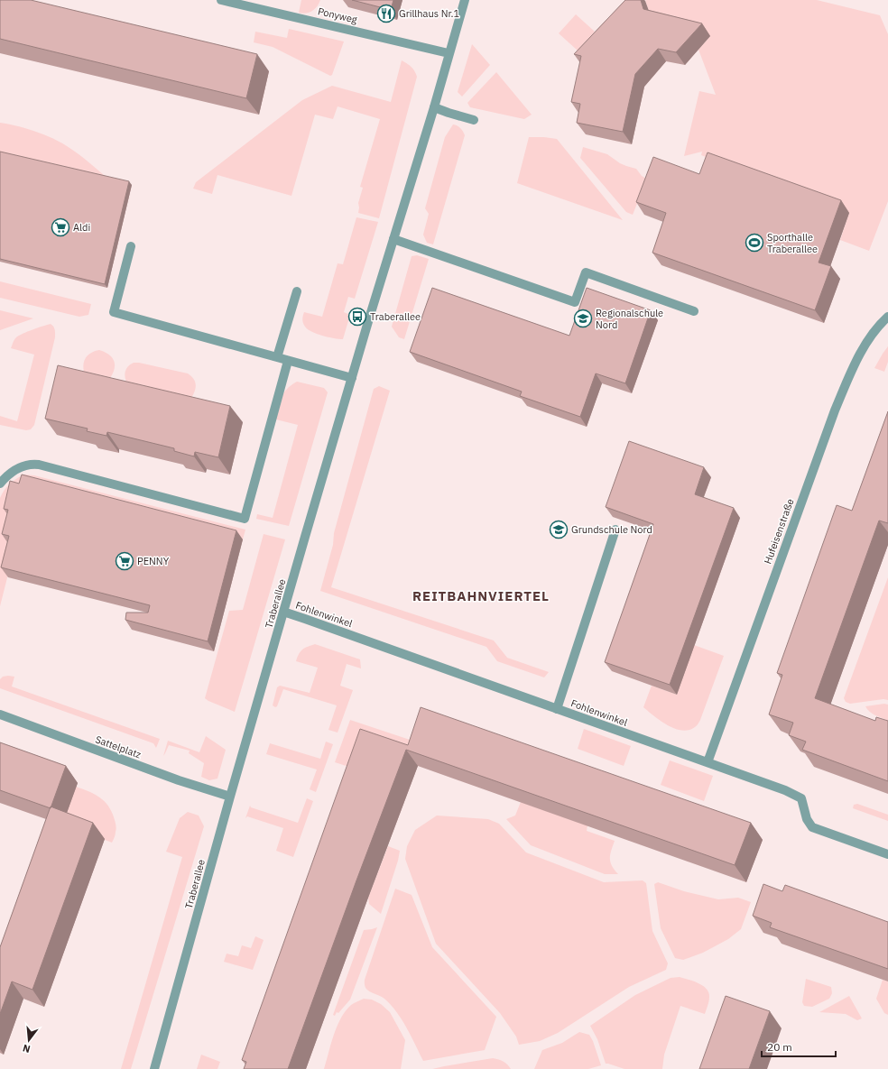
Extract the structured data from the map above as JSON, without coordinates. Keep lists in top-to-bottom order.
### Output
{
  "streets": {
    "street": [
      "Ponyweg",
      "Hufeisenstraße",
      "Traberallee",
      "Fohlenwinkel",
      "Sattelplatz"
    ]
  },
  "crossings": [
    ["Ponyweg", "Traberallee"],
    ["Hufeisenstraße", "Fohlenwinkel"],
    ["Traberallee", "Fohlenwinkel"],
    ["Traberallee", "Sattelplatz"]
  ],
  "districts": ["REITBAHNVIERTEL"],
  "places": {
    "restaurant": ["Grillhaus Nr.1"],
    "supermarket": ["Aldi", "PENNY"],
    "sports": ["Sporthalle Traberallee"],
    "bus stop": ["Traberallee"],
    "school or university": ["Regionalschule Nord", "Grundschule Nord"]
  },
  "scale_bar": "20 m",
  "north": "bottom"
}
